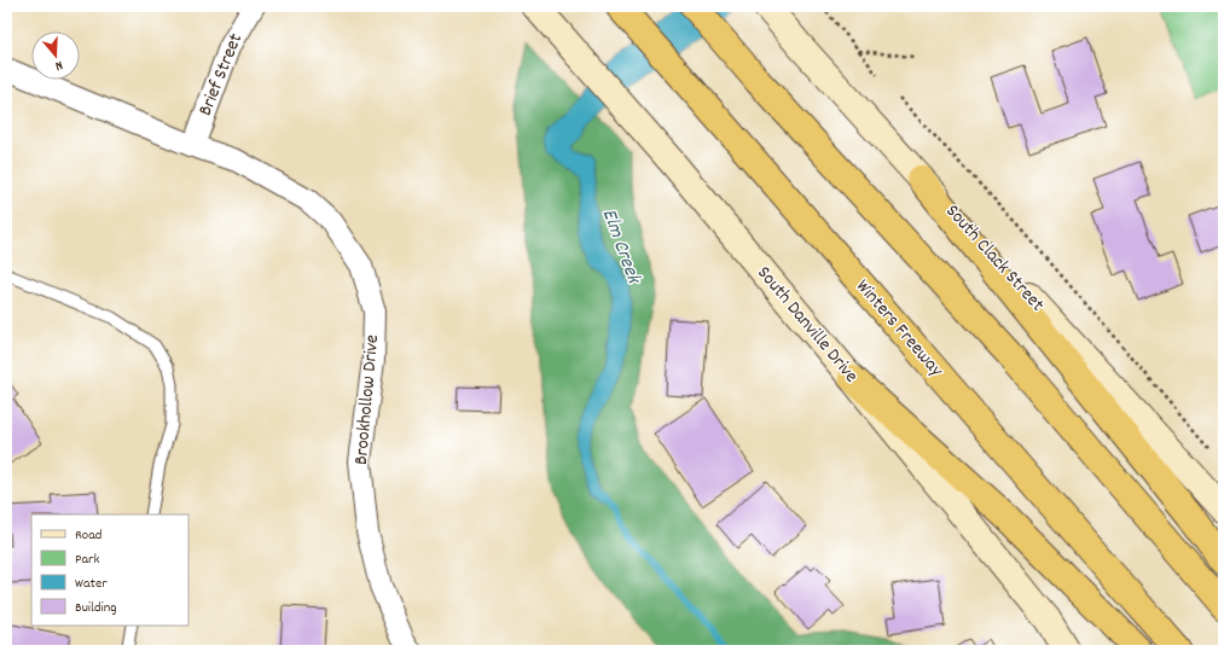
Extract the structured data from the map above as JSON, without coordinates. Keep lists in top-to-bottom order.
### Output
{
  "streets": {
    "highway": ["Winters Freeway"],
    "main road": ["South Clack Street", "South Danville Drive"],
    "street": ["Brief Street", "Brookhollow Drive"]
  },
  "crossings": [
    ["Brief Street", "Brookhollow Drive"]
  ],
  "water": ["Elm Creek"],
  "legend": [
    "Road",
    "Park",
    "Water",
    "Building"
  ],
  "north": "bottom"
}
